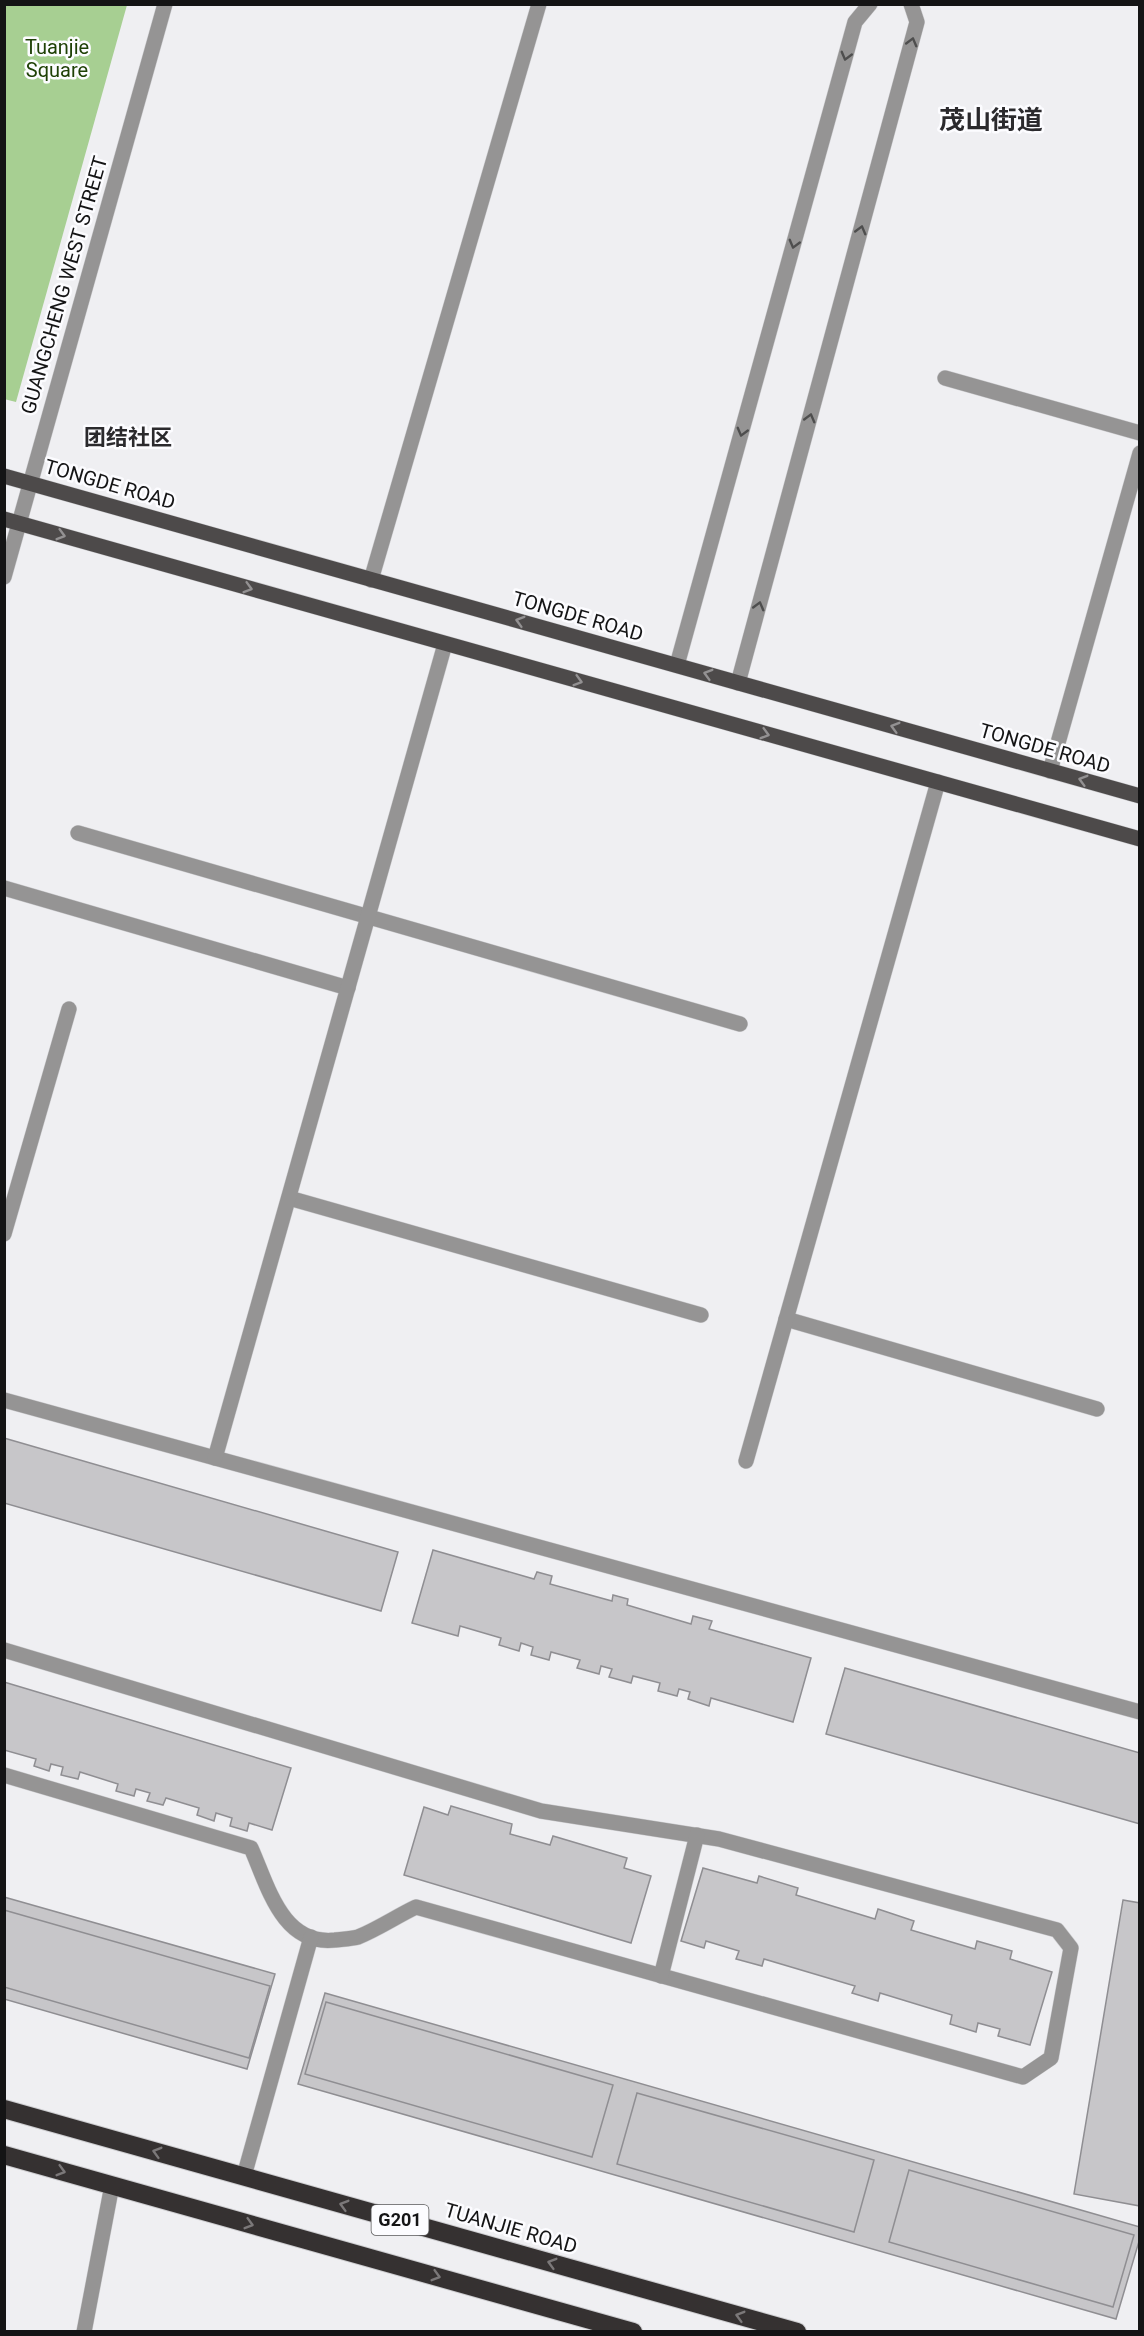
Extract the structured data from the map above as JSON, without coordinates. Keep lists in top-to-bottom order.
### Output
{
  "streets": {
    "highway": ["G201", "TUANJIE ROAD"],
    "main road": ["TONGDE ROAD"],
    "street": ["GUANGCHENG WEST STREET"]
  },
  "crossings": [
    ["GUANGCHENG WEST STREET", "TONGDE ROAD"]
  ],
  "districts": ["茂山街道", "团结社区"],
  "parks": ["Tuanjie Square"]
}
